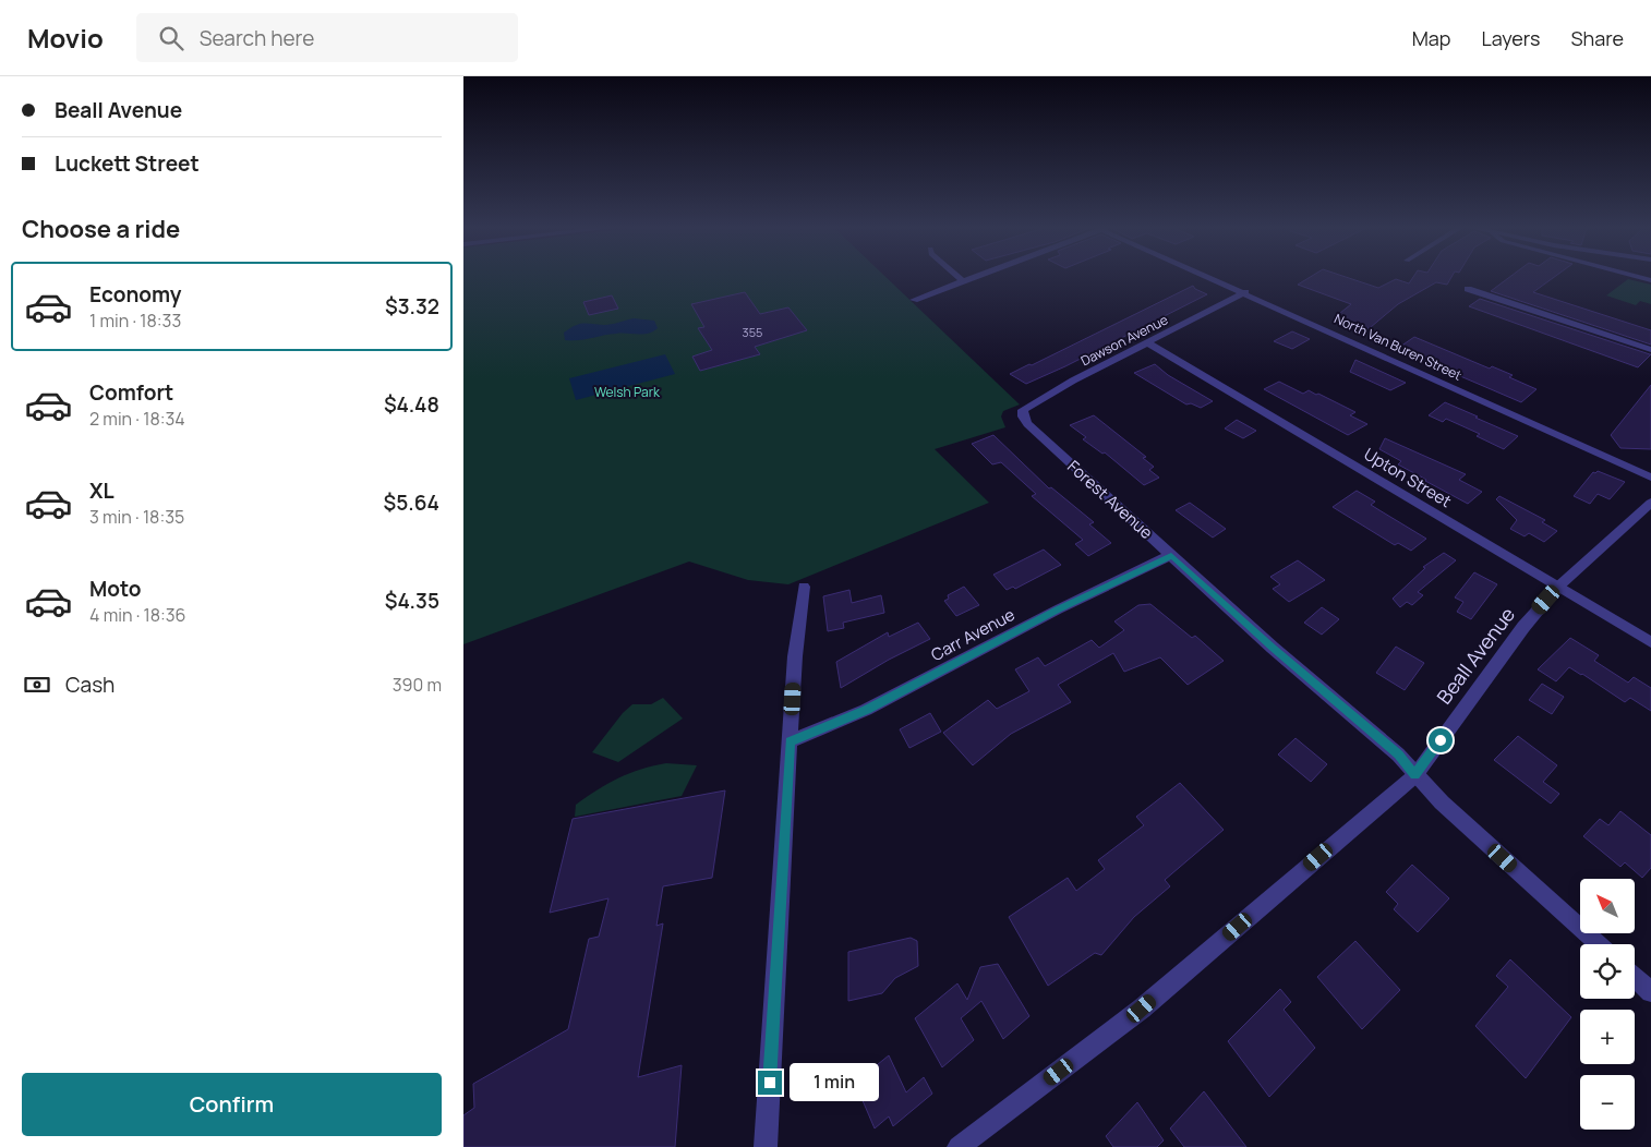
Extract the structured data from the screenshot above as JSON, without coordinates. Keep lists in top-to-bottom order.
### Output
{
  "streets": {
    "street": [
      "Dawson Avenue",
      "North Van Buren Street",
      "Upton Street",
      "Forest Avenue",
      "Carr Avenue",
      "Beall Avenue"
    ]
  },
  "crossings": [
    ["Dawson Avenue", "North Van Buren Street"],
    ["Dawson Avenue", "Upton Street"],
    ["Dawson Avenue", "Forest Avenue"],
    ["Upton Street", "Beall Avenue"],
    ["Forest Avenue", "Carr Avenue"],
    ["Forest Avenue", "Beall Avenue"]
  ],
  "parks": ["Welsh Park"],
  "house_numbers": ["355"],
  "north": "top left",
  "page": {
    "header": "Movio",
    "search": "Search here",
    "nav": ["Map", "Layers", "Share"],
    "banner": ["Beall Avenue", "Luckett Street"],
    "heading": "Choose a ride",
    "list": [
      {
        "name": "Economy",
        "note": "1 min · 18:33",
        "value": "$3.32"
      },
      {
        "name": "Comfort",
        "note": "2 min · 18:34",
        "value": "$4.48"
      },
      {
        "name": "XL",
        "note": "3 min · 18:35",
        "value": "$5.64"
      },
      {
        "name": "Moto",
        "note": "4 min · 18:36",
        "value": "$4.35"
      }
    ],
    "pay": ["Cash", "390 m"],
    "map_buttons": ["+", "−"],
    "buttons": "Confirm",
    "bubble": "1 min"
  }
}
